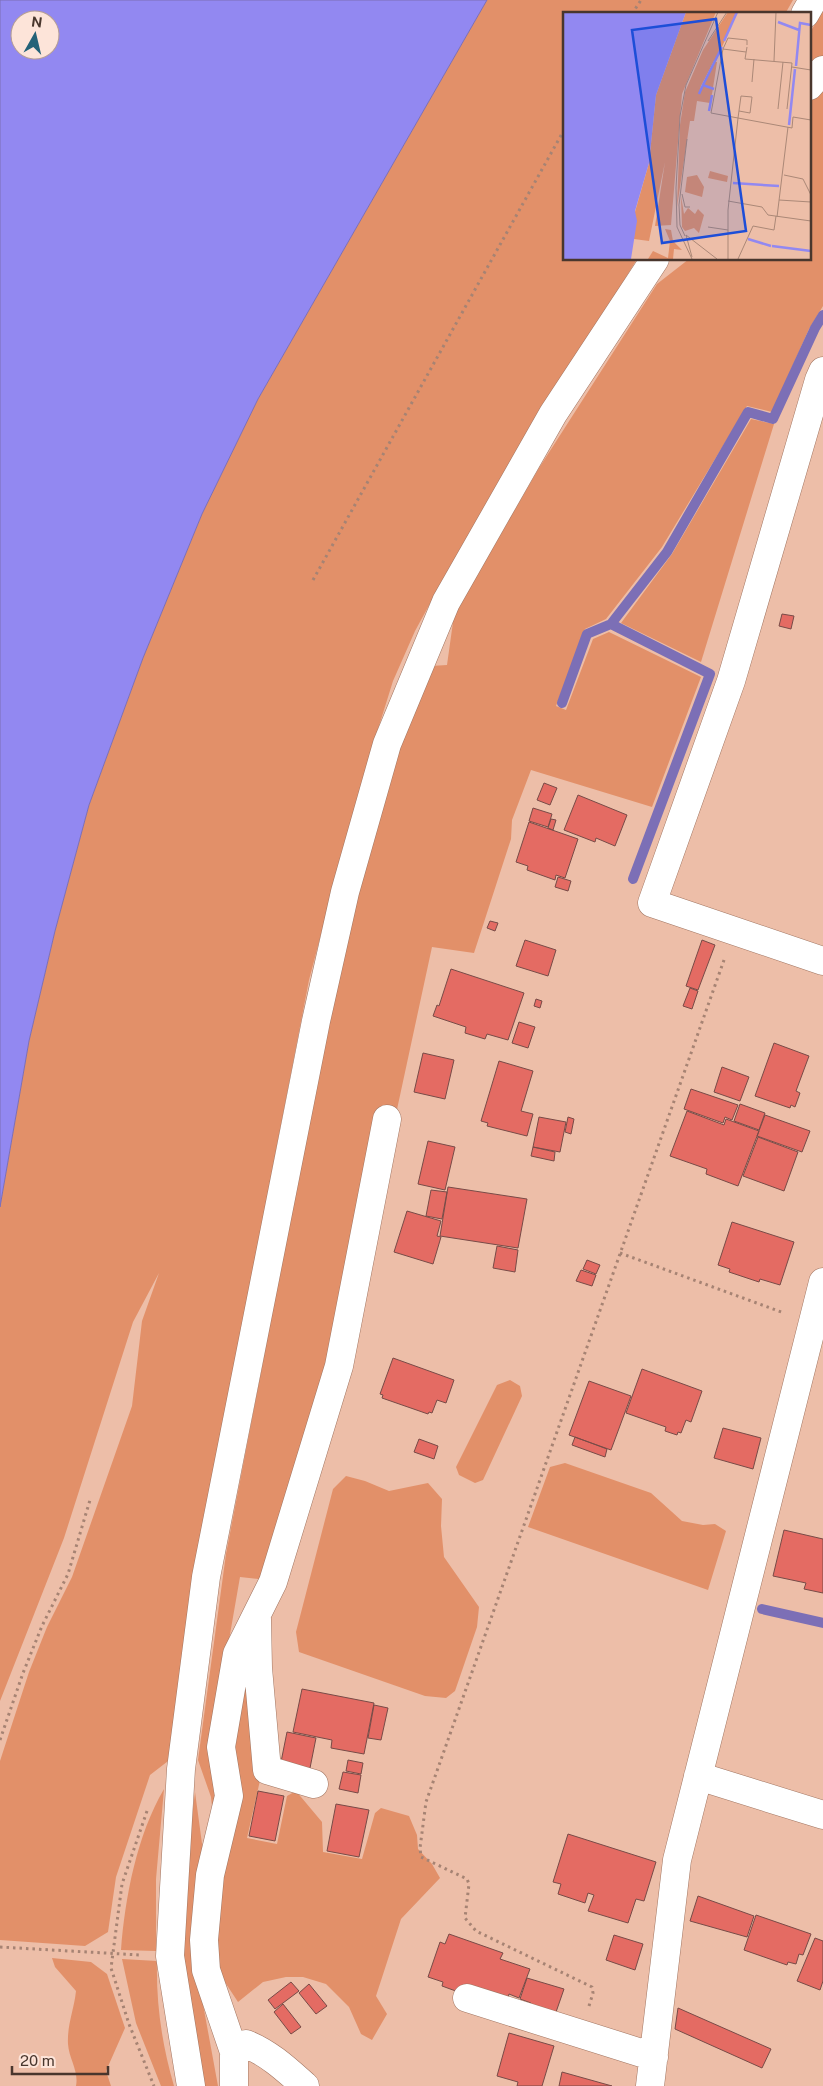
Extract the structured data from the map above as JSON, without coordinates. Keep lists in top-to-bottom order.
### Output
{
  "scale_bar": "20 m",
  "north": "top"
}
